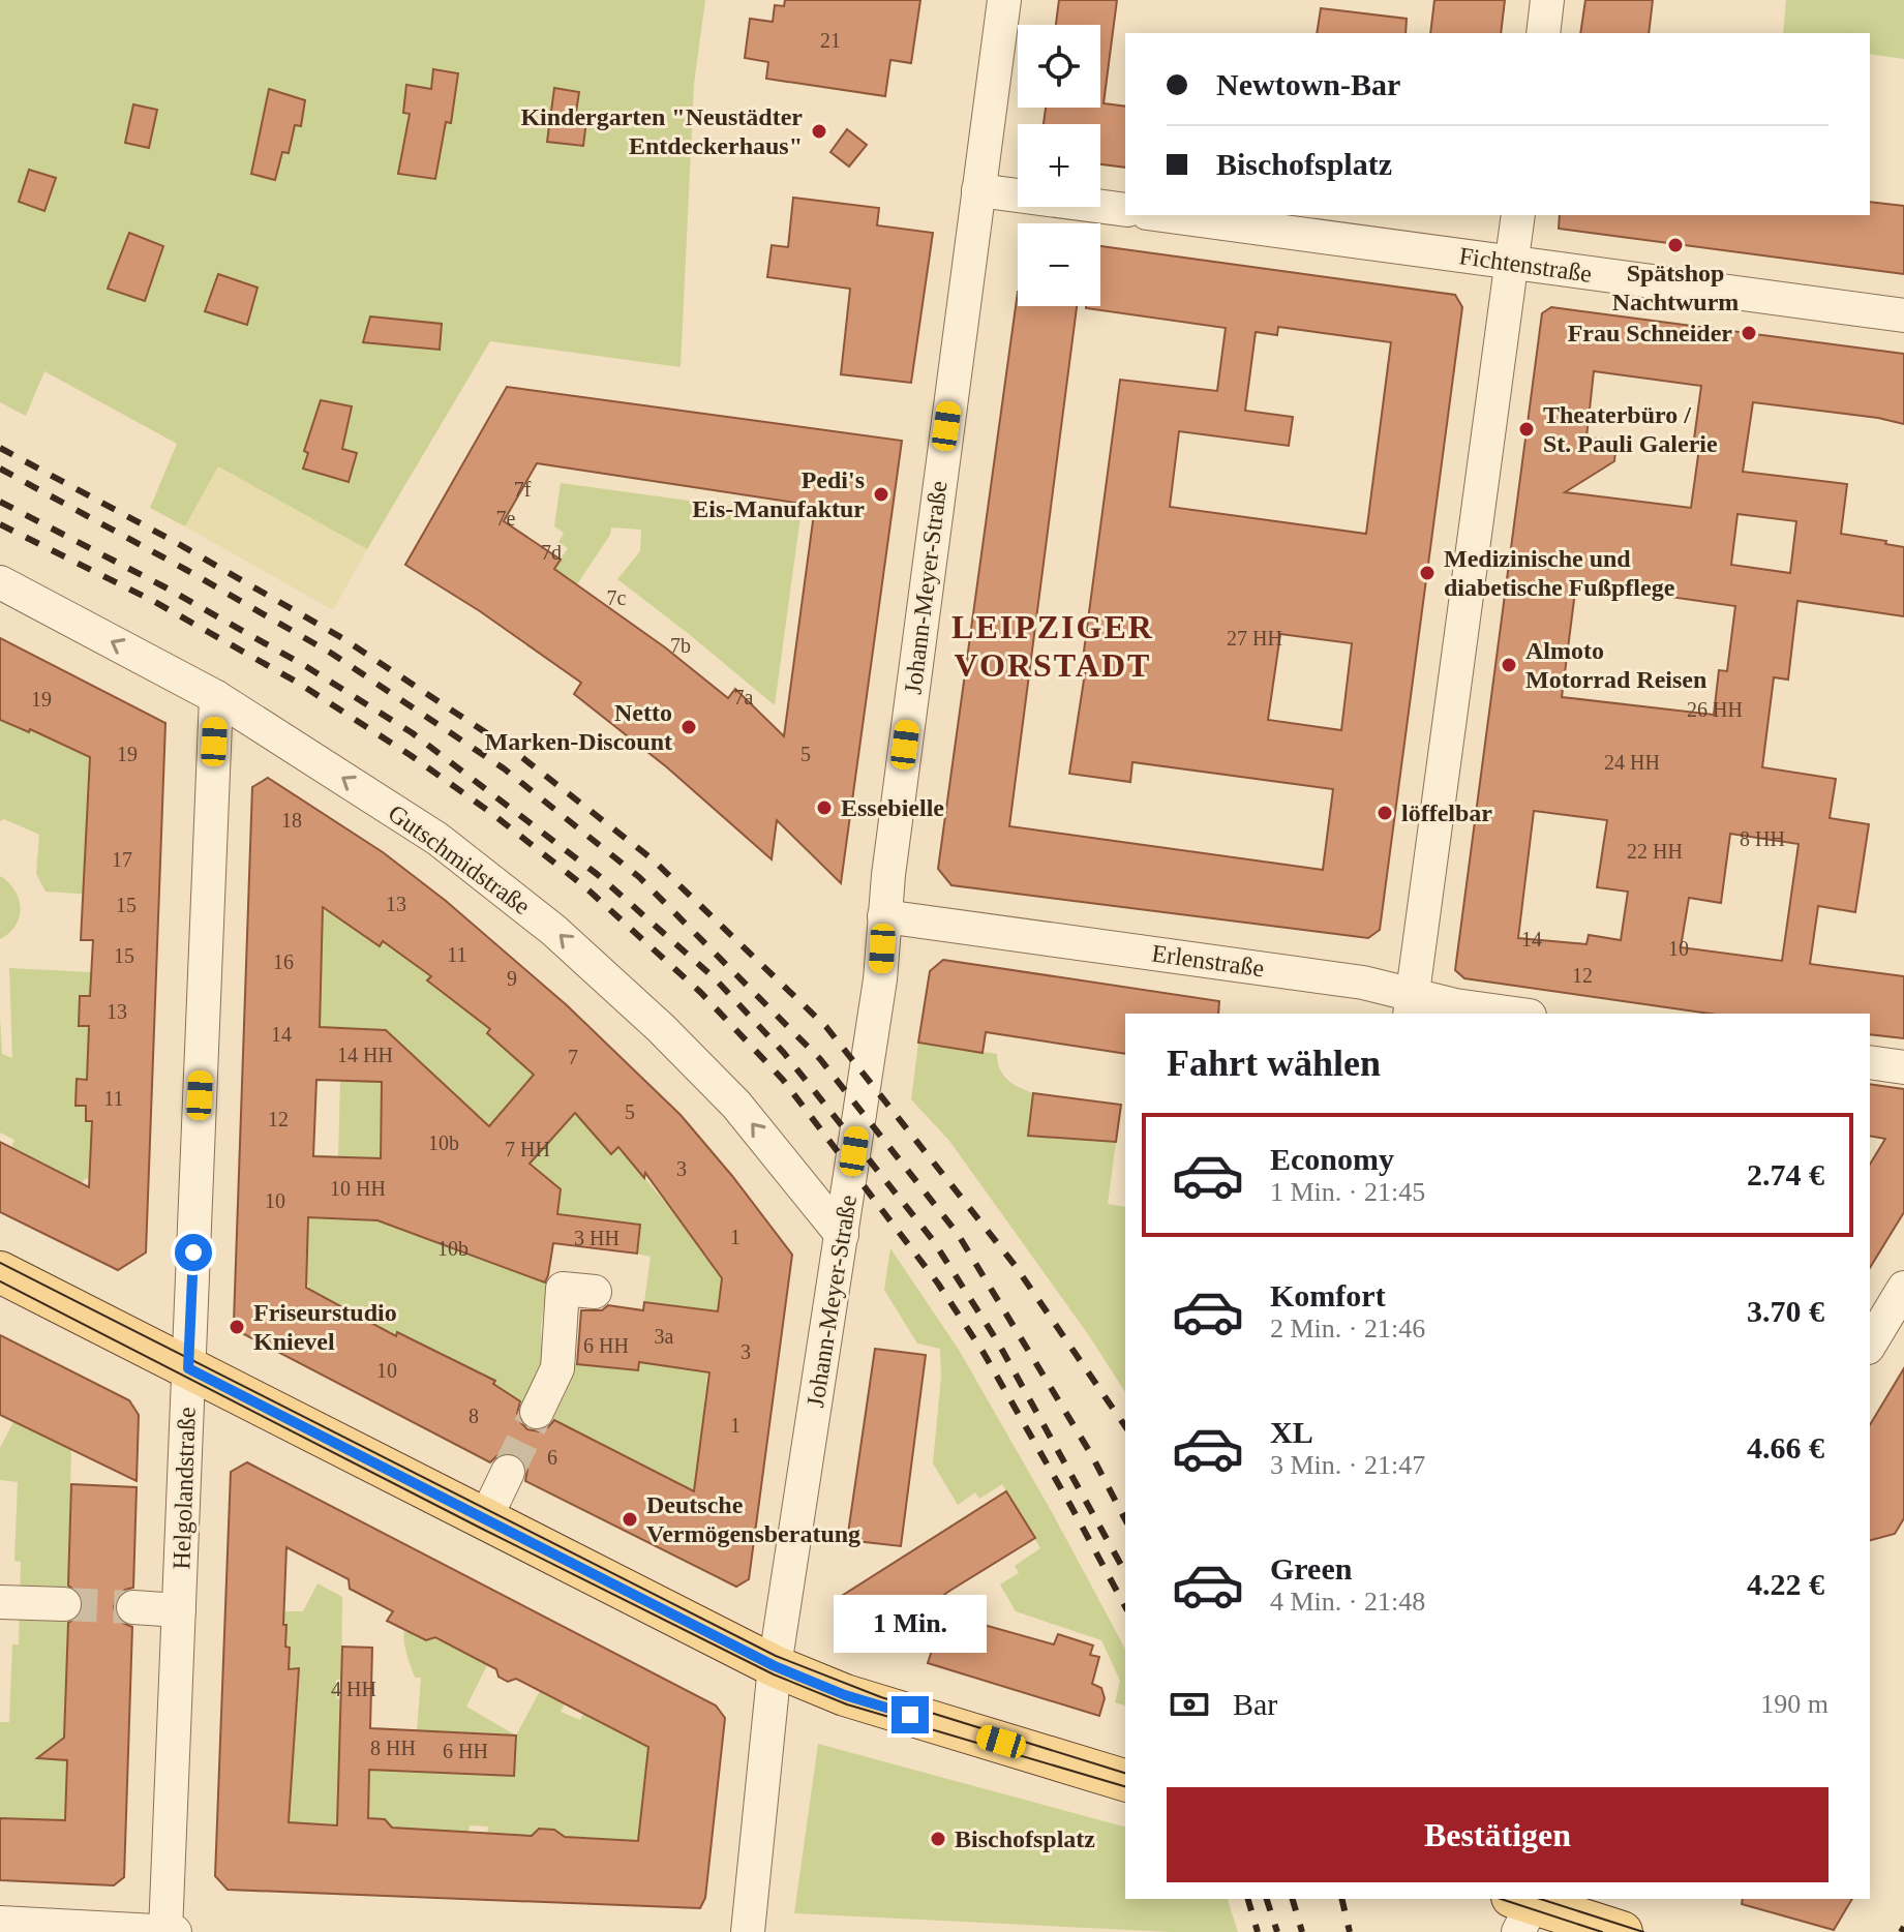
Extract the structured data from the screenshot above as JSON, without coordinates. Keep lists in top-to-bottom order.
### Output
{
  "streets": {
    "street": [
      "Fichtenstraße",
      "Johann-Meyer-Straße",
      "Gutschmidstraße",
      "Erlenstraße",
      "Helgolandstraße"
    ]
  },
  "crossings": [
    ["Johann-Meyer-Straße", "Gutschmidstraße"],
    ["Johann-Meyer-Straße", "Erlenstraße"],
    ["Gutschmidstraße", "Helgolandstraße"]
  ],
  "one_way": ["Gutschmidstraße"],
  "districts": ["LEIPZIGER VORSTADT"],
  "places": [
    "Kindergarten \"Neustädter Entdeckerhaus\"",
    "Spätshop Nachtwurm",
    "Frau Schneider",
    "Theaterbüro / St. Pauli Galerie",
    "Pedi's Eis-Manufaktur",
    "Medizinische und diabetische Fußpflege",
    "Almoto Motorrad Reisen",
    "Netto Marken-Discount",
    "Essebielle",
    "löffelbar",
    "Friseurstudio Knievel",
    "Deutsche Vermögensberatung",
    "Bischofsplatz"
  ],
  "house_numbers": [
    "21",
    "7f",
    "7e",
    "7d",
    "7c",
    "27 HH",
    "7b",
    "7a",
    "19",
    "26 HH",
    "19",
    "5",
    "24 HH",
    "18",
    "8 HH",
    "22 HH",
    "17",
    "13",
    "15",
    "14",
    "10",
    "11",
    "15",
    "16",
    "12",
    "9",
    "13",
    "14",
    "14 HH",
    "7",
    "11",
    "5",
    "12",
    "10b",
    "7 HH",
    "3",
    "10 HH",
    "10",
    "1",
    "3 HH",
    "10b",
    "3a",
    "6 HH",
    "3",
    "10",
    "8",
    "1",
    "6",
    "4 HH",
    "8 HH",
    "6 HH"
  ],
  "page": {
    "map_buttons": ["+", "−"],
    "banner": ["Newtown-Bar", "Bischofsplatz"],
    "heading": "Fahrt wählen",
    "list": [
      {
        "name": "Economy",
        "note": "1 Min. · 21:45",
        "value": "2.74 €"
      },
      {
        "name": "Komfort",
        "note": "2 Min. · 21:46",
        "value": "3.70 €"
      },
      {
        "name": "XL",
        "note": "3 Min. · 21:47",
        "value": "4.66 €"
      },
      {
        "name": "Green",
        "note": "4 Min. · 21:48",
        "value": "4.22 €"
      }
    ],
    "bubble": "1 Min.",
    "pay": ["Bar", "190 m"],
    "buttons": "Bestätigen"
  }
}
